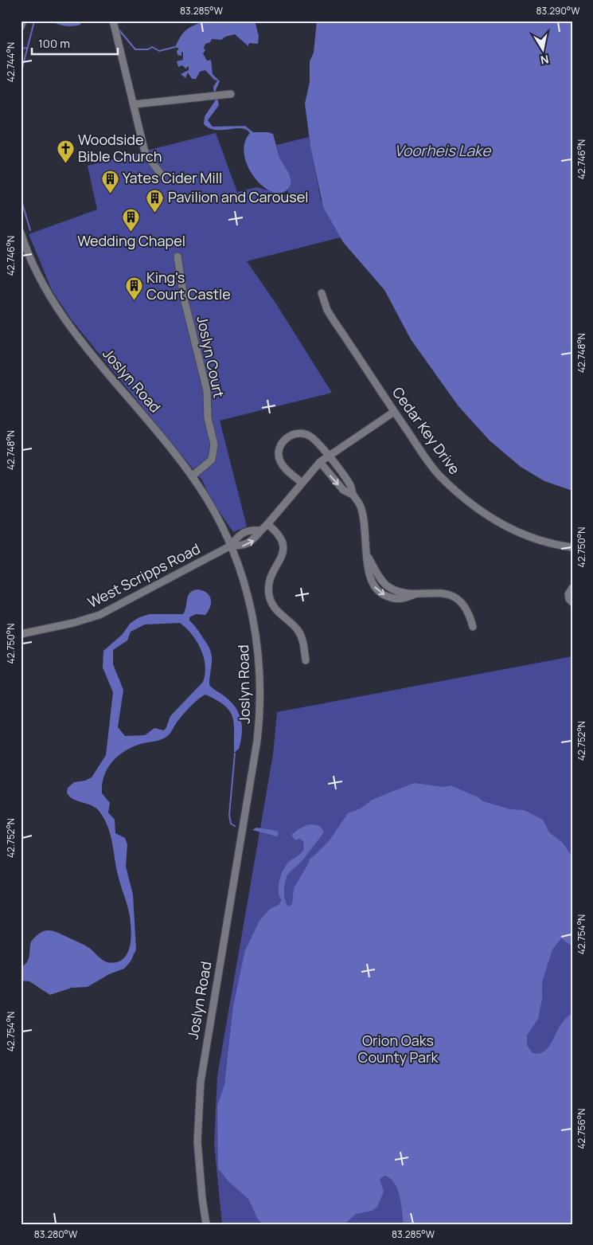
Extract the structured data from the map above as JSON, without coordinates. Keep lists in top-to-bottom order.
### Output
{
  "streets": {
    "street": [
      "Joslyn Court",
      "Joslyn Road",
      "Cedar Key Drive",
      "West Scripps Road"
    ]
  },
  "crossings": [
    ["Joslyn Court", "Joslyn Road"],
    ["Joslyn Road", "West Scripps Road"],
    ["Cedar Key Drive", "West Scripps Road"]
  ],
  "water": ["Voorheis Lake"],
  "parks": ["Orion Oaks County Park"],
  "places": {
    "church": ["Woodside Bible Church"],
    "building": [
      "Yates Cider Mill",
      "Pavilion and Carousel",
      "Wedding Chapel",
      "King's Court Castle"
    ]
  },
  "scale_bar": "100 m",
  "north": "bottom",
  "coordinates": [
    "83.285°W",
    "83.290°W",
    "42.744°N",
    "42.746°N",
    "42.748°N",
    "42.750°N",
    "42.752°N",
    "42.754°N",
    "42.756°N",
    "83.280°W"
  ]
}
